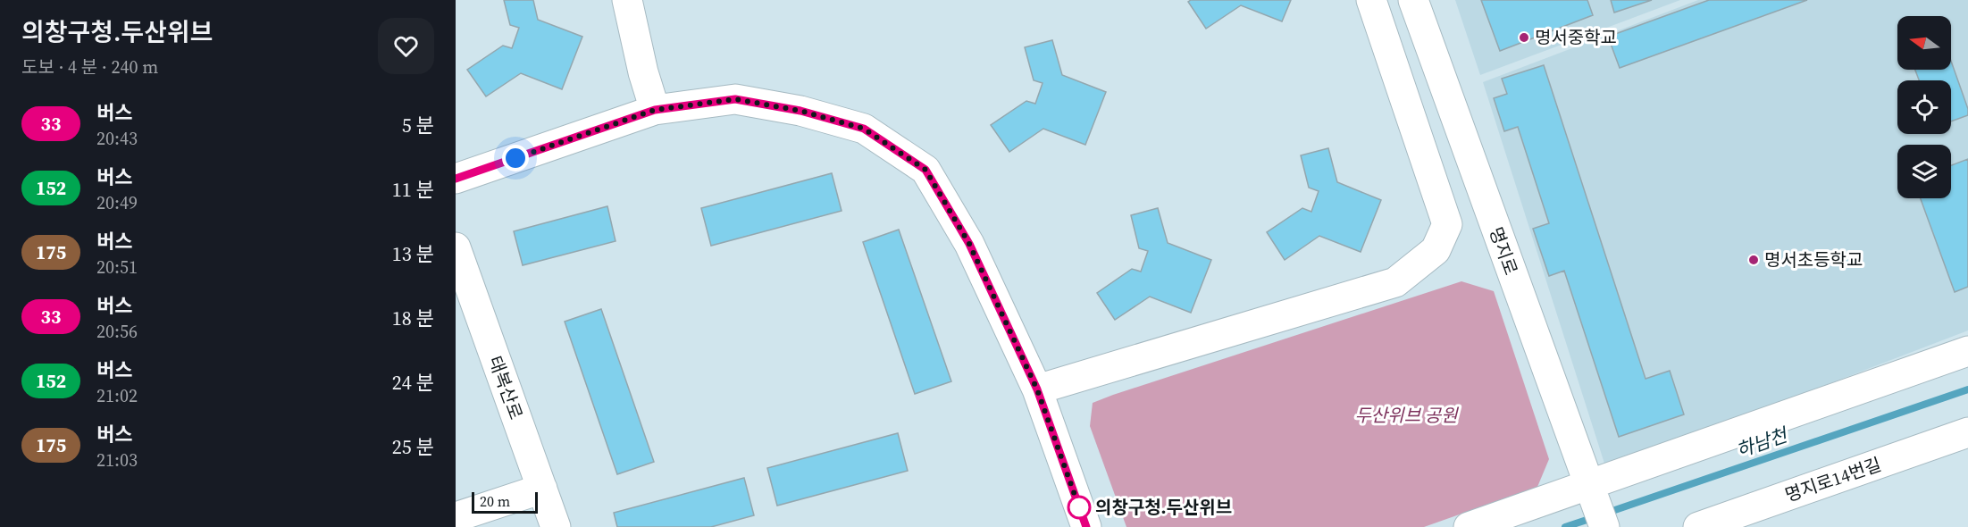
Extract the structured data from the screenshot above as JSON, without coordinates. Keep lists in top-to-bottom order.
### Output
{
  "streets": {
    "street": ["명지로", "태복산로", "명지로14번길"]
  },
  "water": ["하남천"],
  "parks": ["두산위브 공원"],
  "places": ["명서중학교", "명서초등학교", "의창구청.두산위브"],
  "lines": ["bus line 33"],
  "scale_bar": "20 m",
  "north": "left",
  "page": {
    "heading": ["의창구청.두산위브", "도보 · 4 분 · 240 m"],
    "list": [
      {
        "mark": "33",
        "name": "버스",
        "note": "20:43",
        "value": "5 분"
      },
      {
        "mark": "152",
        "name": "버스",
        "note": "20:49",
        "value": "11 분"
      },
      {
        "mark": "175",
        "name": "버스",
        "note": "20:51",
        "value": "13 분"
      },
      {
        "mark": "33",
        "name": "버스",
        "note": "20:56",
        "value": "18 분"
      },
      {
        "mark": "152",
        "name": "버스",
        "note": "21:02",
        "value": "24 분"
      },
      {
        "mark": "175",
        "name": "버스",
        "note": "21:03",
        "value": "25 분"
      }
    ],
    "scale": "20 m"
  }
}
